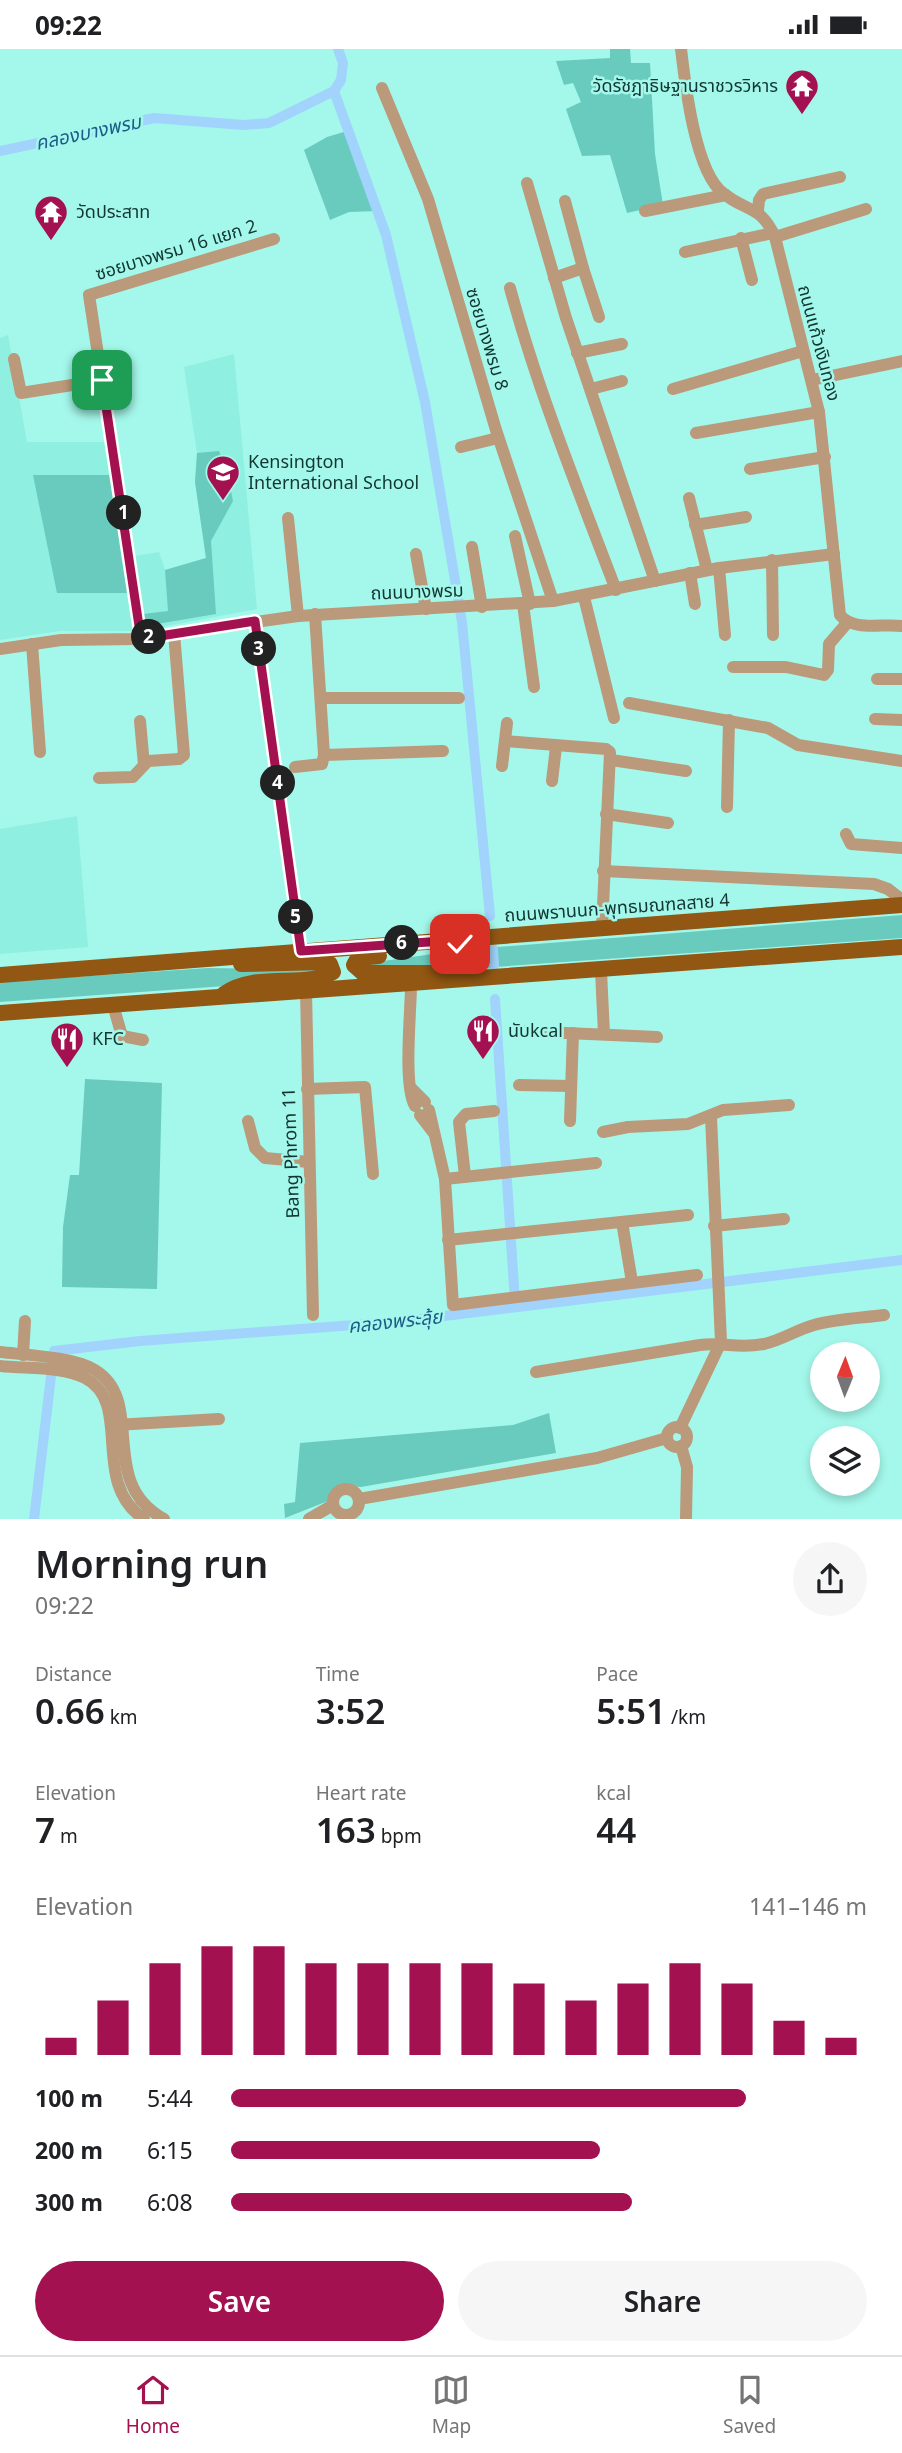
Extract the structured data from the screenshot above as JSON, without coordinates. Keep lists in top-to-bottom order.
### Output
{
  "streets": {
    "main road": ["ถนนพรานนก-พุทธมณฑลสาย 4"],
    "street": [
      "ซอยบางพรม 16 แยก 2",
      "ซอยบางพรม 8",
      "ถนนแก้วเงินทอง",
      "ถนนบางพรม",
      "Bang Phrom 11"
    ]
  },
  "crossings": [
    ["ซอยบางพรม 8", "ถนนบางพรม"],
    ["ถนนแก้วเงินทอง", "ถนนบางพรม"]
  ],
  "water": ["คลองบางพรม", "คลองพระลุ้ย"],
  "places": {
    "temple": ["วัดรัชฎาธิษฐานราชวรวิหาร", "วัดประสาท"],
    "school or university": ["Kensington International School"],
    "restaurant": ["นับkcal", "KFC"]
  },
  "north": "top",
  "page": {
    "status": "09:22",
    "pins": [
      "1",
      "2",
      "3",
      "4",
      "5",
      "6"
    ],
    "heading": ["Morning run", "09:22"],
    "stats": [
      ["Distance", "0.66 km"],
      ["Time", "3:52"],
      ["Pace", "5:51 /km"],
      ["Elevation", "7 m"],
      ["Heart rate", "163 bpm"],
      ["kcal", "44"]
    ],
    "chart": ["Elevation", "141–146 m"],
    "list": [
      {
        "name": "100 m",
        "note": "5:44"
      },
      {
        "name": "200 m",
        "note": "6:15"
      },
      {
        "name": "300 m",
        "note": "6:08"
      }
    ],
    "buttons": ["Save", "Share"],
    "tabs": ["Home", "Map", "Saved"]
  }
}
